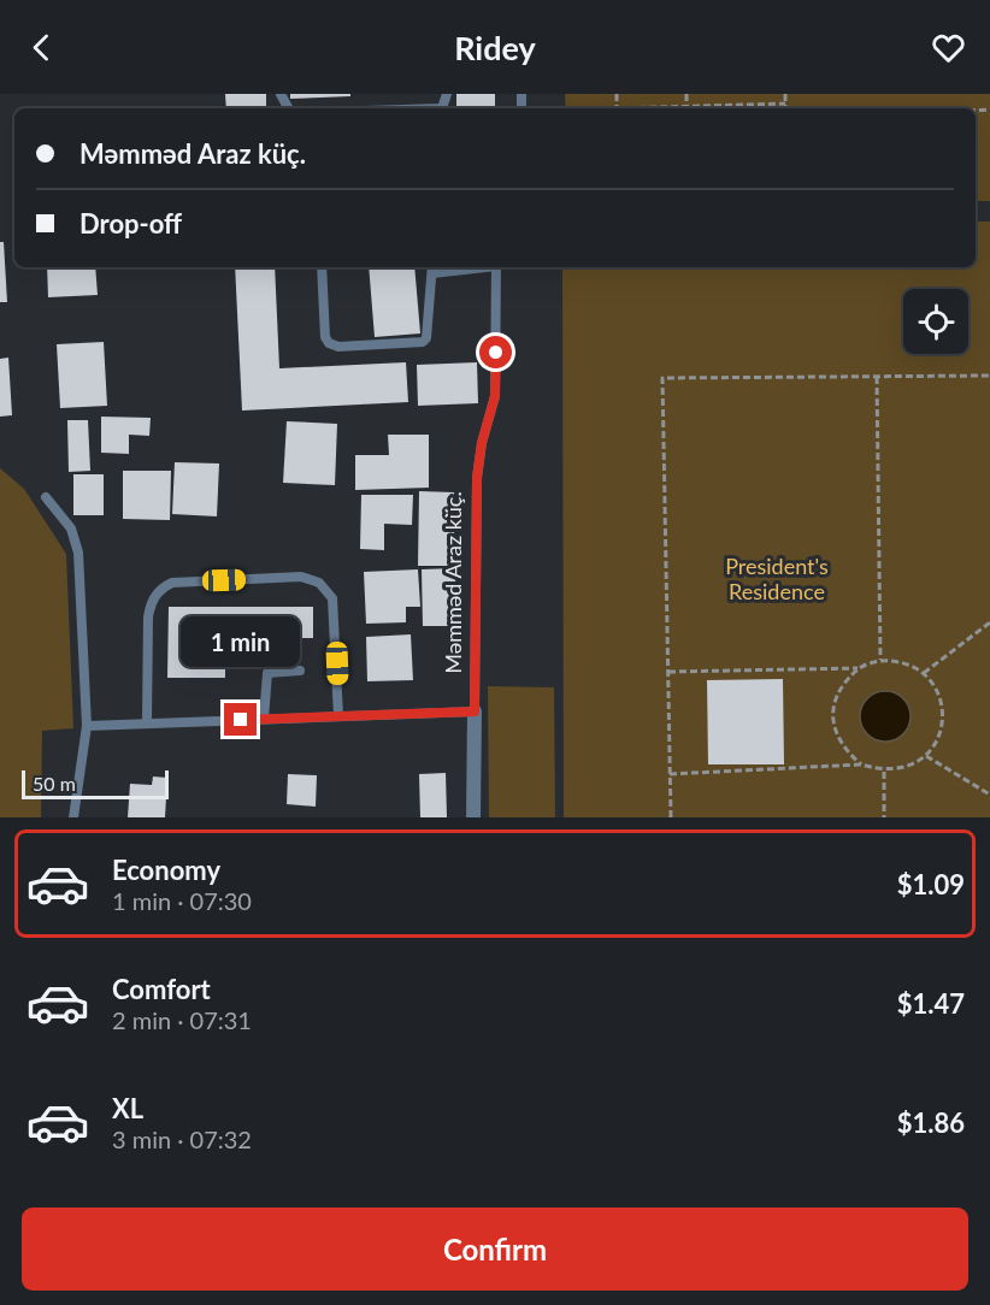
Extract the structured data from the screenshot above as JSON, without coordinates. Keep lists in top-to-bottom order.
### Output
{
  "streets": {
    "street": ["Məmməd Araz küç."]
  },
  "parks": ["President's Residence"],
  "scale_bar": "50 m",
  "page": {
    "header": "Ridey",
    "banner": ["Məmməd Araz küç.", "Drop-off"],
    "bubble": "1 min",
    "scale": "50 m",
    "list": [
      {
        "name": "Economy",
        "note": "1 min · 07:30",
        "value": "$1.09"
      },
      {
        "name": "Comfort",
        "note": "2 min · 07:31",
        "value": "$1.47"
      },
      {
        "name": "XL",
        "note": "3 min · 07:32",
        "value": "$1.86"
      }
    ],
    "buttons": "Confirm"
  }
}
